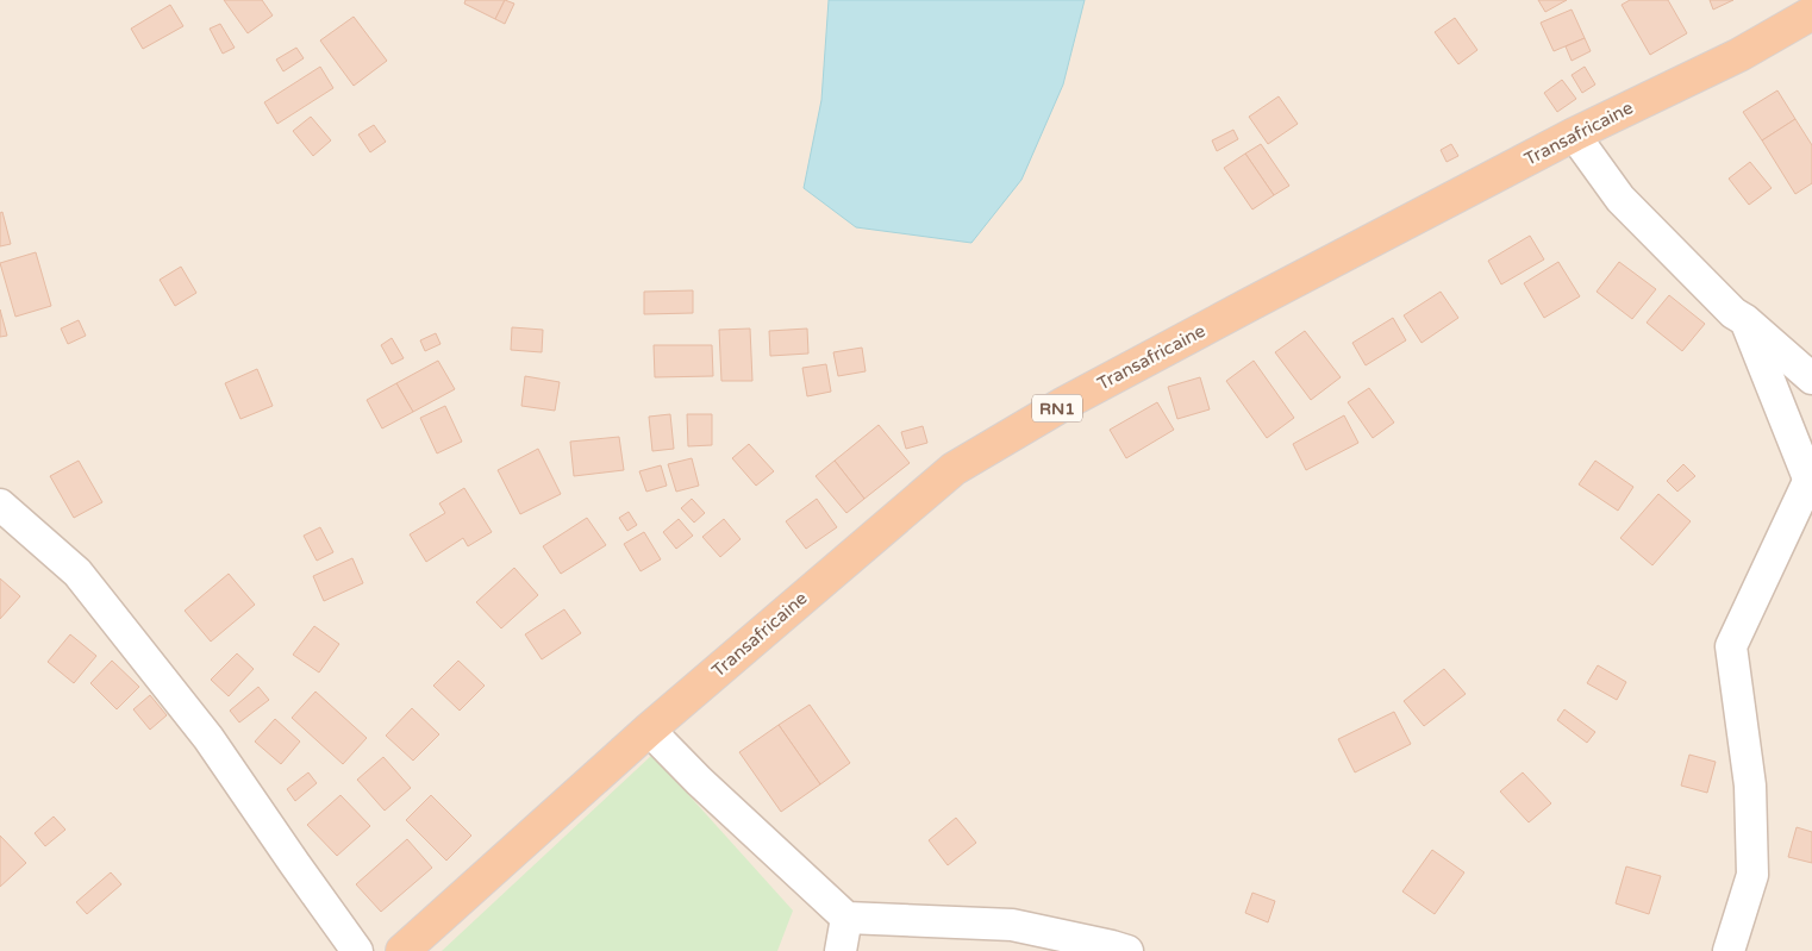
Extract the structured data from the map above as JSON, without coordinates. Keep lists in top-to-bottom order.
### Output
{
  "streets": {
    "highway": ["Transafricaine", "RN1"]
  }
}
